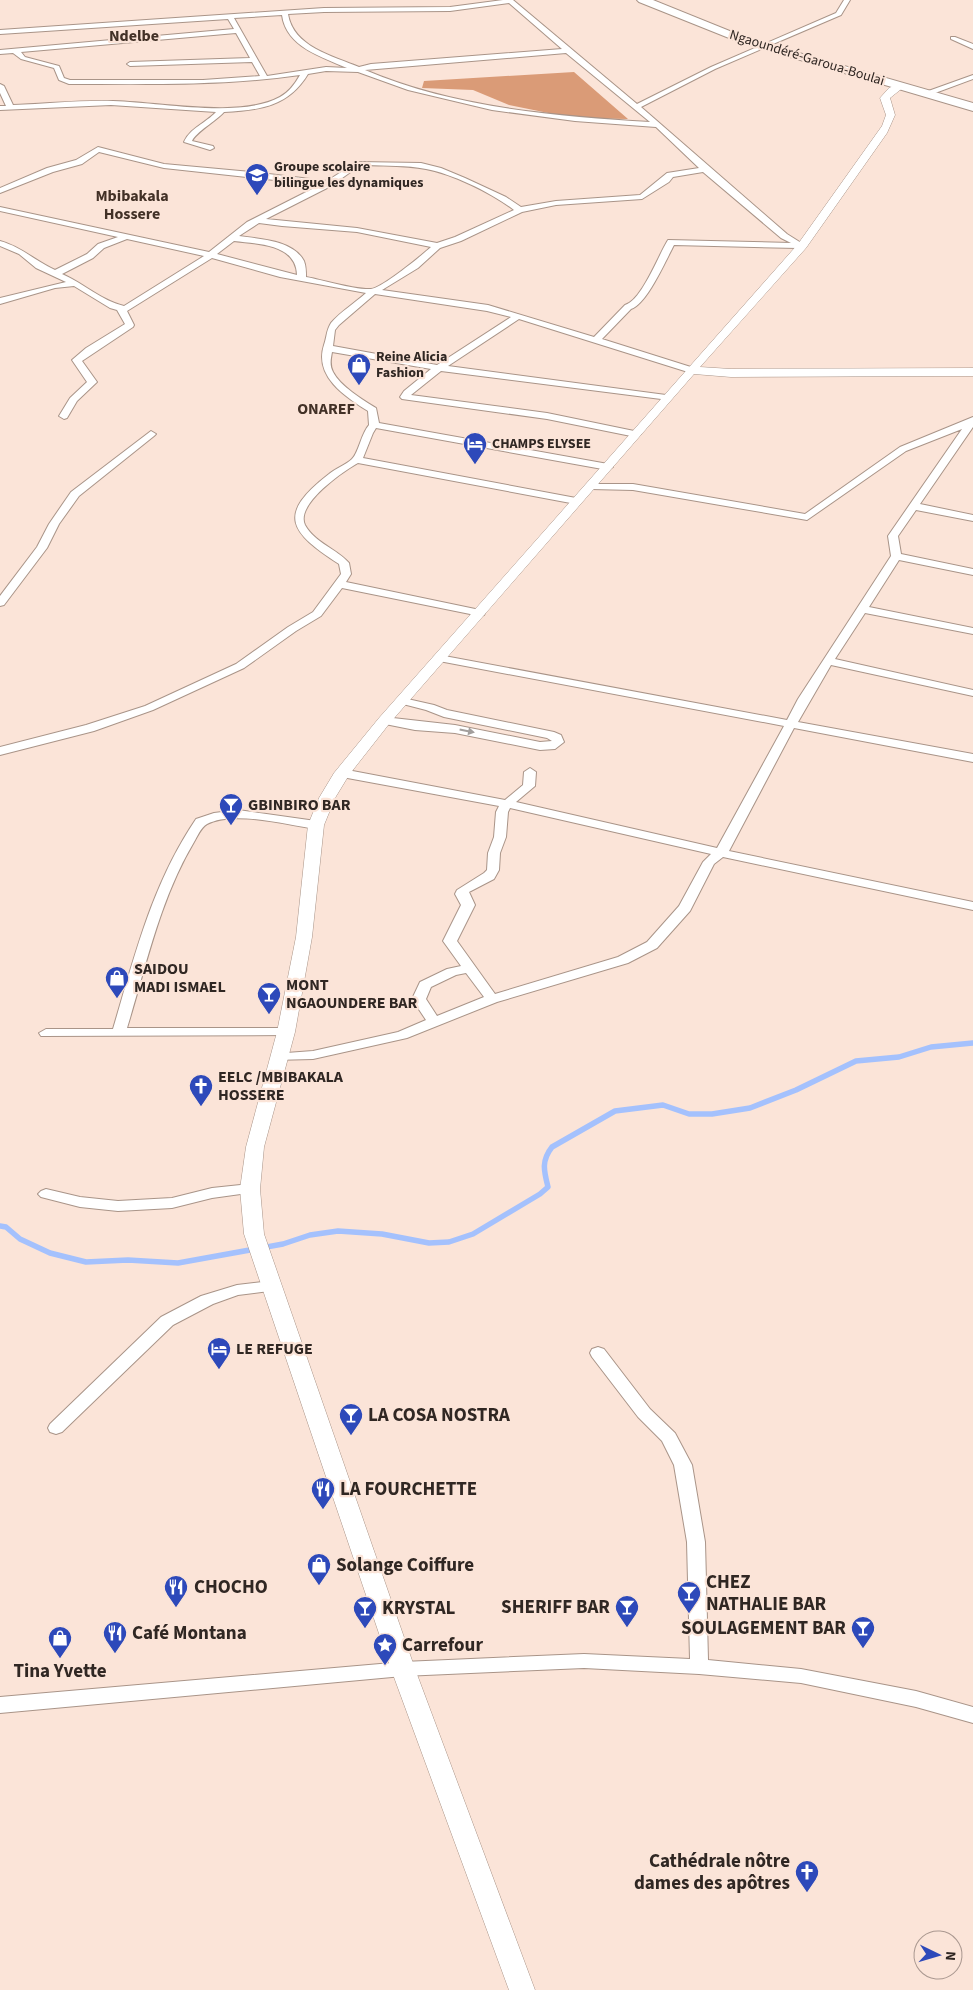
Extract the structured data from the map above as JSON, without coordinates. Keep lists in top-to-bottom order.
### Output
{
  "streets": {
    "highway": ["Ngaoundéré-Garoua-Boulai"]
  },
  "districts": ["Ndelbe", "Mbibakala Hossere", "ONAREF"],
  "places": {
    "school or university": ["Groupe scolaire bilingue les dynamiques"],
    "shop": [
      "Reine Alicia Fashion",
      "SAIDOU MADI ISMAEL",
      "Solange Coiffure",
      "Tina Yvette"
    ],
    "hotel": ["CHAMPS ELYSEE", "LE REFUGE"],
    "bar": [
      "GBINBIRO BAR",
      "MONT NGAOUNDERE BAR",
      "LA COSA NOSTRA",
      "CHEZ NATHALIE BAR",
      "SHERIFF BAR",
      "KRYSTAL",
      "SOULAGEMENT BAR"
    ],
    "church": ["EELC /MBIBAKALA HOSSERE", "Cathédrale nôtre dames des apôtres"],
    "restaurant": ["LA FOURCHETTE", "CHOCHO", "Café Montana"],
    "place": ["Carrefour"]
  },
  "north": "right"
}
